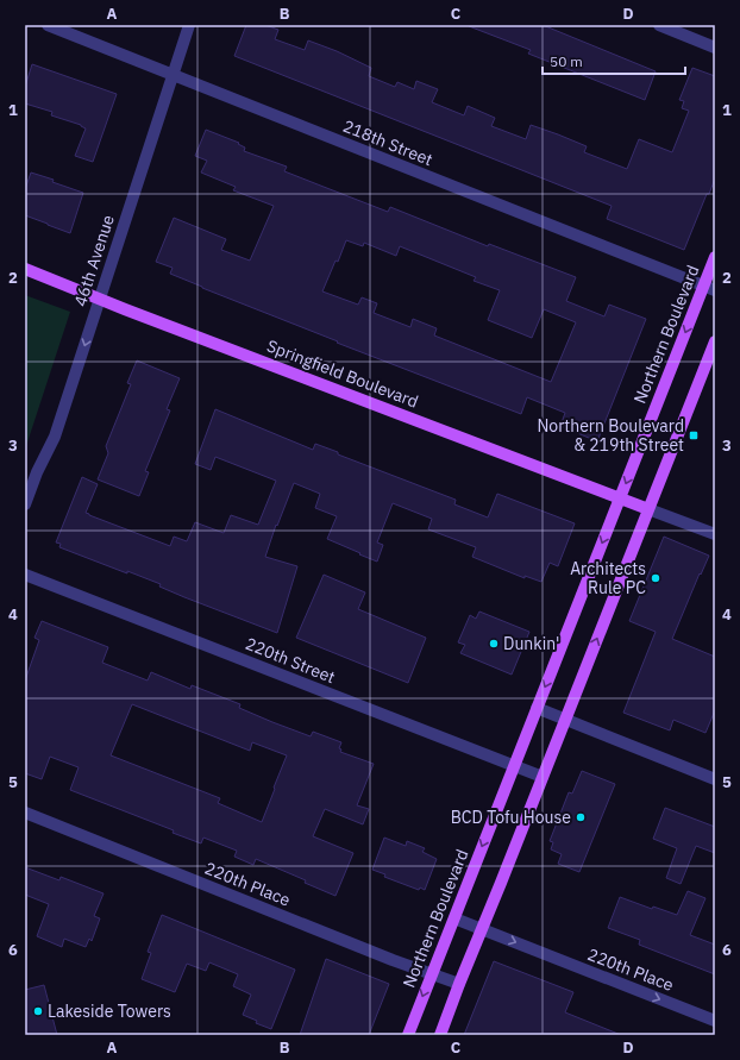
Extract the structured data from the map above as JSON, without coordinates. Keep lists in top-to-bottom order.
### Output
{
  "streets": {
    "main road": ["Northern Boulevard", "Springfield Boulevard"],
    "street": [
      "218th Street",
      "46th Avenue",
      "220th Street",
      "220th Place"
    ]
  },
  "crossings": [
    ["218th Street", "46th Avenue"],
    ["218th Street", "Northern Boulevard"],
    ["46th Avenue", "Springfield Boulevard"],
    ["Northern Boulevard", "Springfield Boulevard"],
    ["Northern Boulevard", "220th Street"],
    ["Northern Boulevard", "220th Place"]
  ],
  "one_way": ["46th Avenue"],
  "places": {
    "transit": ["Northern Boulevard & 219th Street"],
    "other": [
      "Architects Rule PC",
      "Dunkin'",
      "BCD Tofu House",
      "Lakeside Towers"
    ]
  },
  "scale_bar": "50 m",
  "grid": {
    "columns": [
      "A",
      "B",
      "C",
      "D"
    ],
    "rows": [
      "1",
      "2",
      "3",
      "4",
      "5",
      "6"
    ]
  }
}
